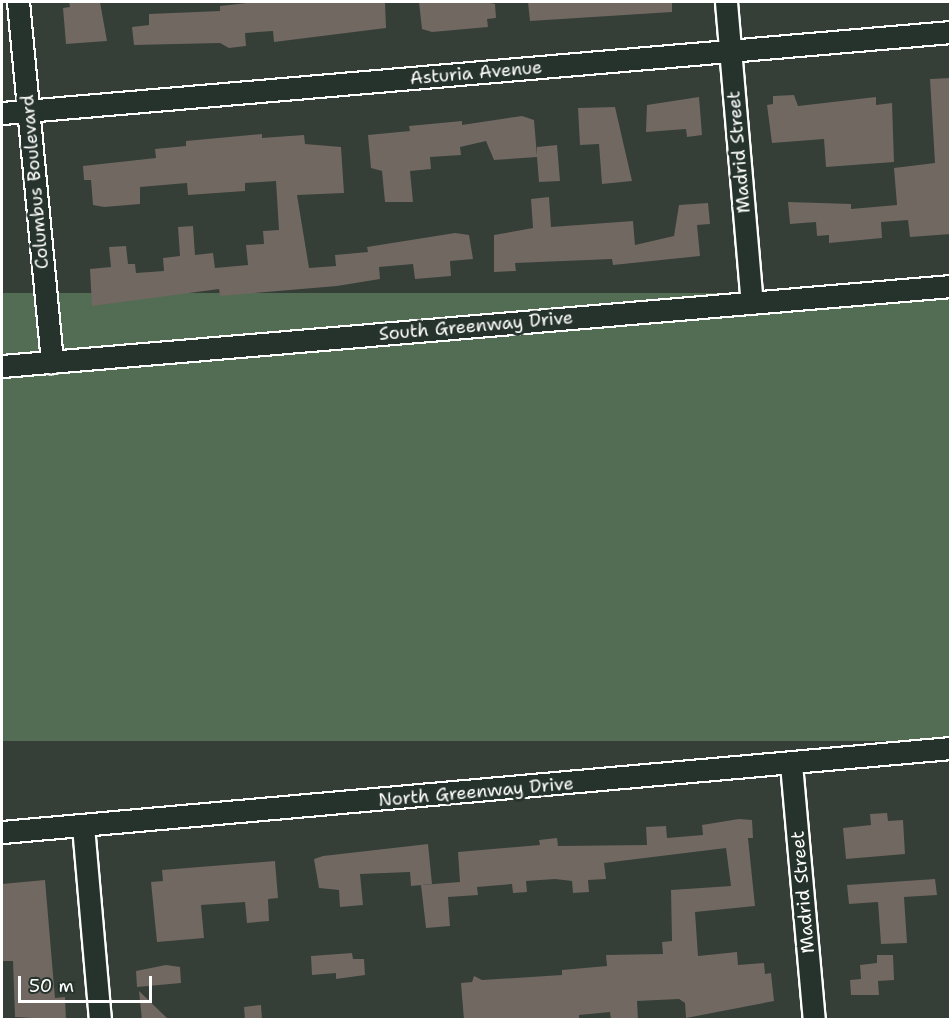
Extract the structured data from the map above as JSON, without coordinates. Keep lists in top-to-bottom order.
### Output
{
  "streets": {
    "street": [
      "Asturia Avenue",
      "Madrid Street",
      "Columbus Boulevard",
      "South Greenway Drive",
      "North Greenway Drive"
    ]
  },
  "crossings": [
    ["Asturia Avenue", "Madrid Street"],
    ["Asturia Avenue", "Columbus Boulevard"],
    ["Madrid Street", "South Greenway Drive"],
    ["Madrid Street", "North Greenway Drive"],
    ["Columbus Boulevard", "South Greenway Drive"]
  ],
  "scale_bar": "50 m"
}
